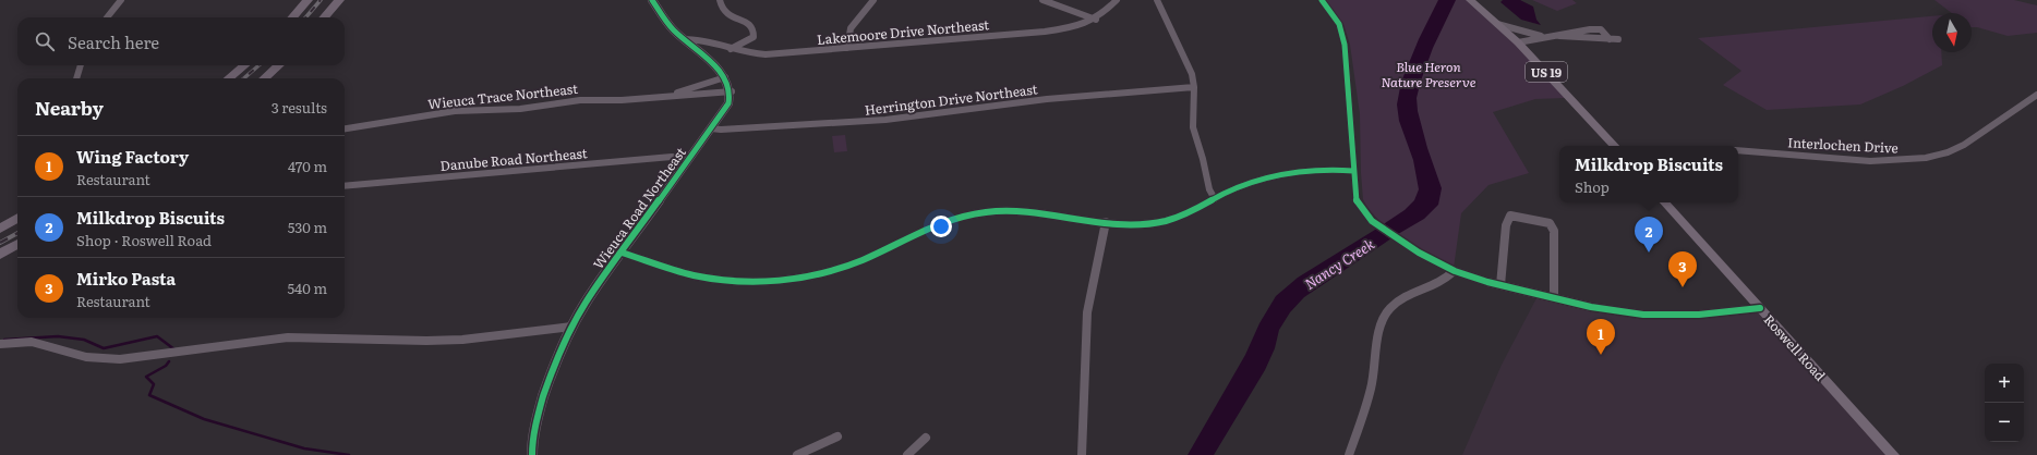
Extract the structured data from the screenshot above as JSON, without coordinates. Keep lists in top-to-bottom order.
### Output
{
  "streets": {
    "main road": ["US 19", "Roswell Road"],
    "street": [
      "Lakemoore Drive Northeast",
      "Wieuca Trace Northeast",
      "Herrington Drive Northeast",
      "Interlochen Drive",
      "Danube Road Northeast",
      "Wieuca Road Northeast"
    ]
  },
  "crossings": [
    ["Wieuca Trace Northeast", "Wieuca Road Northeast"],
    ["Herrington Drive Northeast", "Wieuca Road Northeast"],
    ["Danube Road Northeast", "Wieuca Road Northeast"]
  ],
  "water": ["Nancy Creek"],
  "parks": ["Blue Heron Nature Preserve"],
  "north": "bottom",
  "page": {
    "search": "Search here",
    "heading": ["Nearby", "3 results"],
    "list": [
      {
        "mark": "1",
        "name": "Wing Factory",
        "note": "Restaurant",
        "value": "470 m"
      },
      {
        "mark": "2",
        "name": "Milkdrop Biscuits",
        "note": "Shop · Roswell Road",
        "value": "530 m"
      },
      {
        "mark": "3",
        "name": "Mirko Pasta",
        "note": "Restaurant",
        "value": "540 m"
      }
    ],
    "popup": ["Milkdrop Biscuits", "Shop"],
    "pins": ["2", "3", "1"],
    "map_buttons": ["+", "−"]
  }
}
